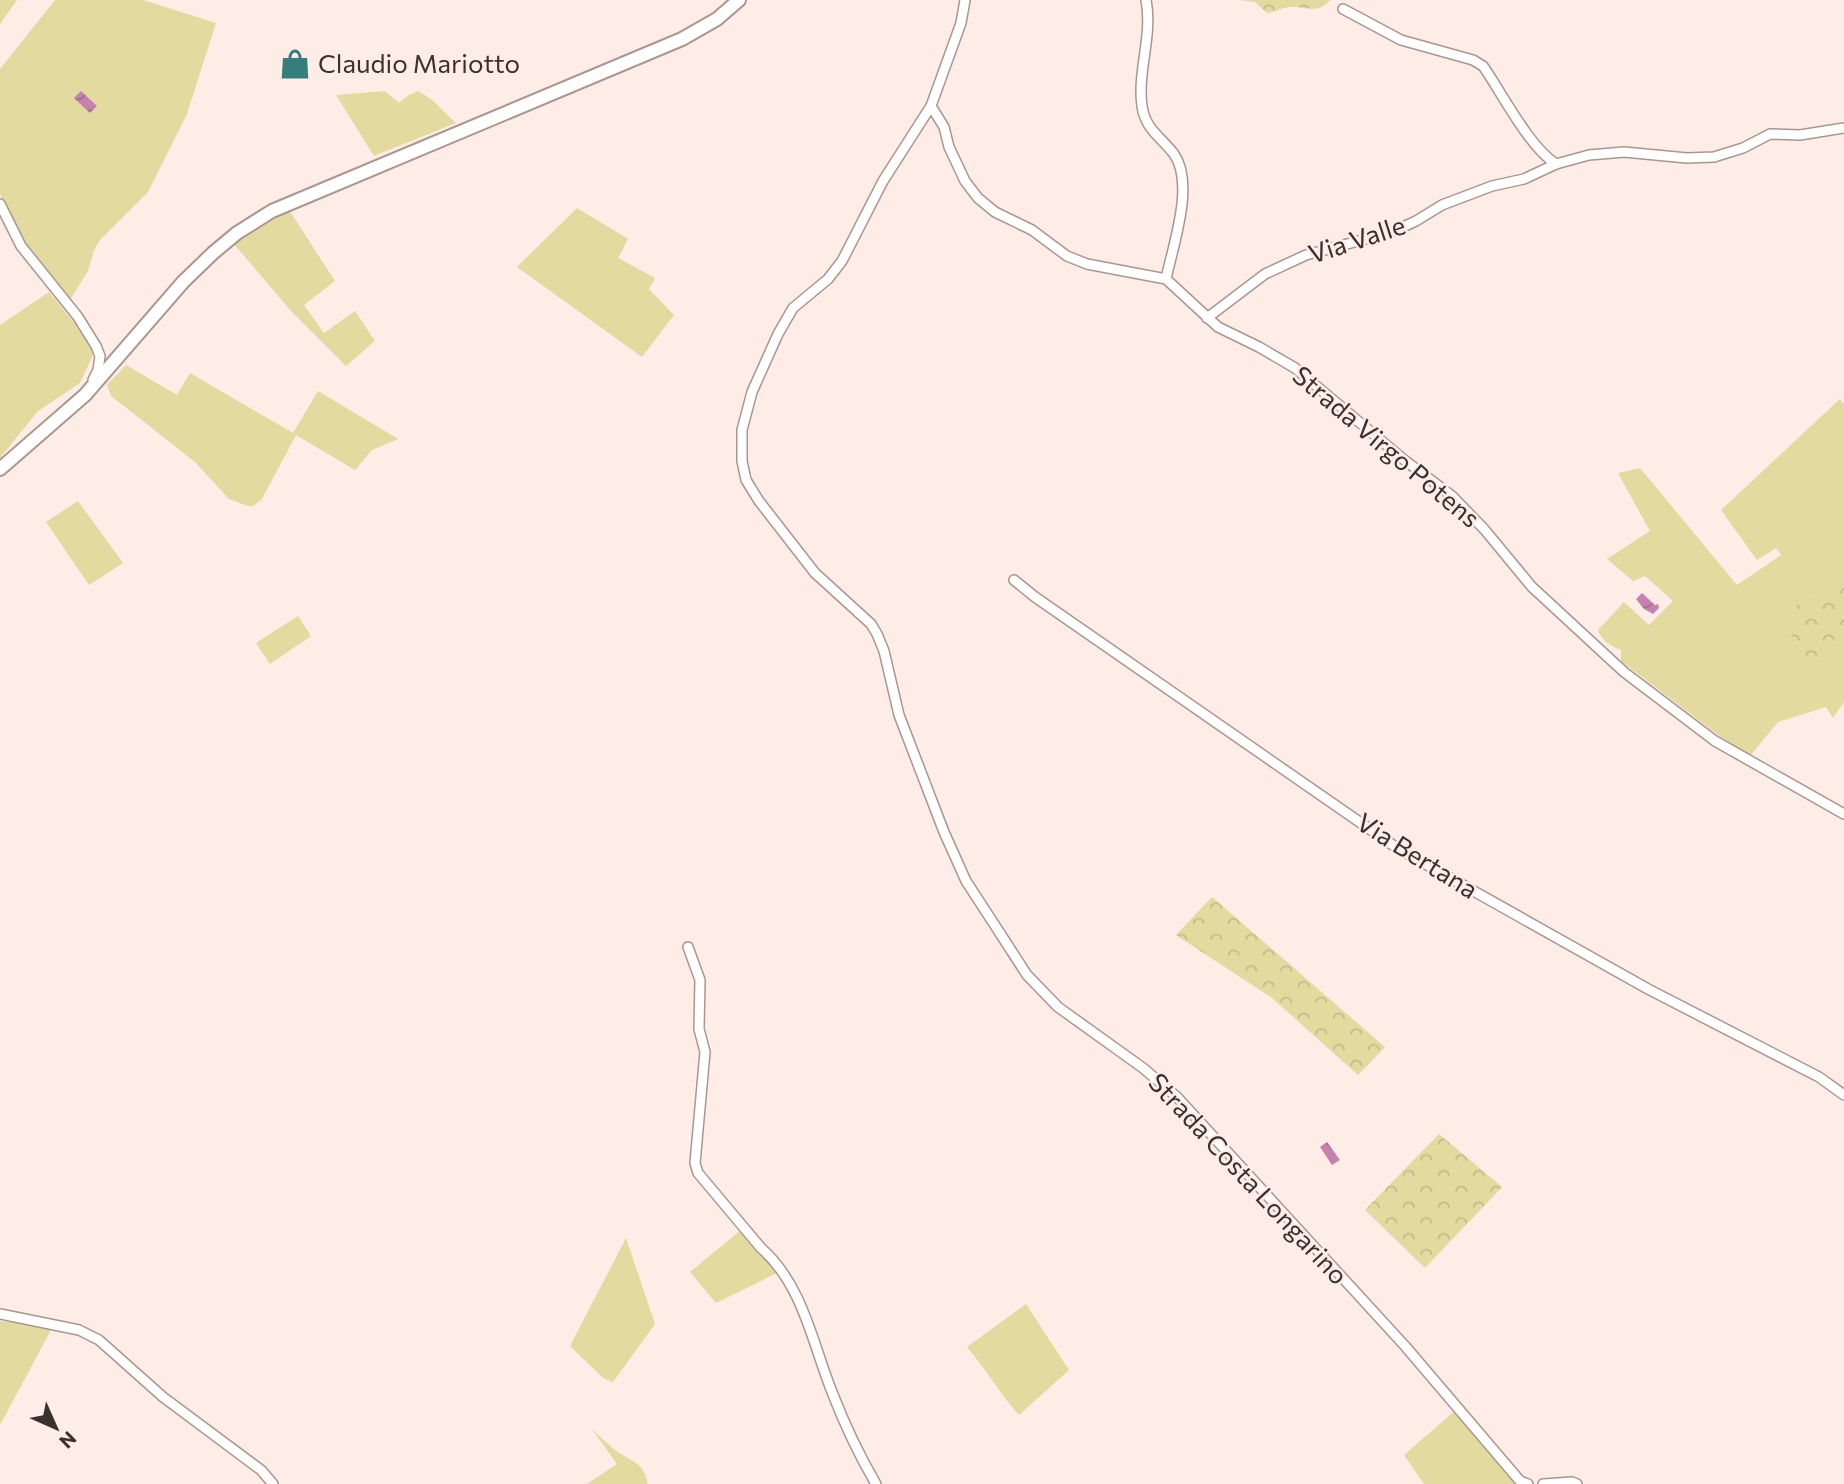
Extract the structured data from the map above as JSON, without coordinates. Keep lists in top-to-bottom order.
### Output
{
  "streets": {
    "street": [
      "Via Valle",
      "Strada Virgo Potens",
      "Via Bertana",
      "Strada Costa Longarino"
    ]
  },
  "crossings": [
    ["Via Valle", "Strada Virgo Potens"]
  ],
  "places": {
    "shop": ["Claudio Mariotto"]
  },
  "north": "bottom right"
}
